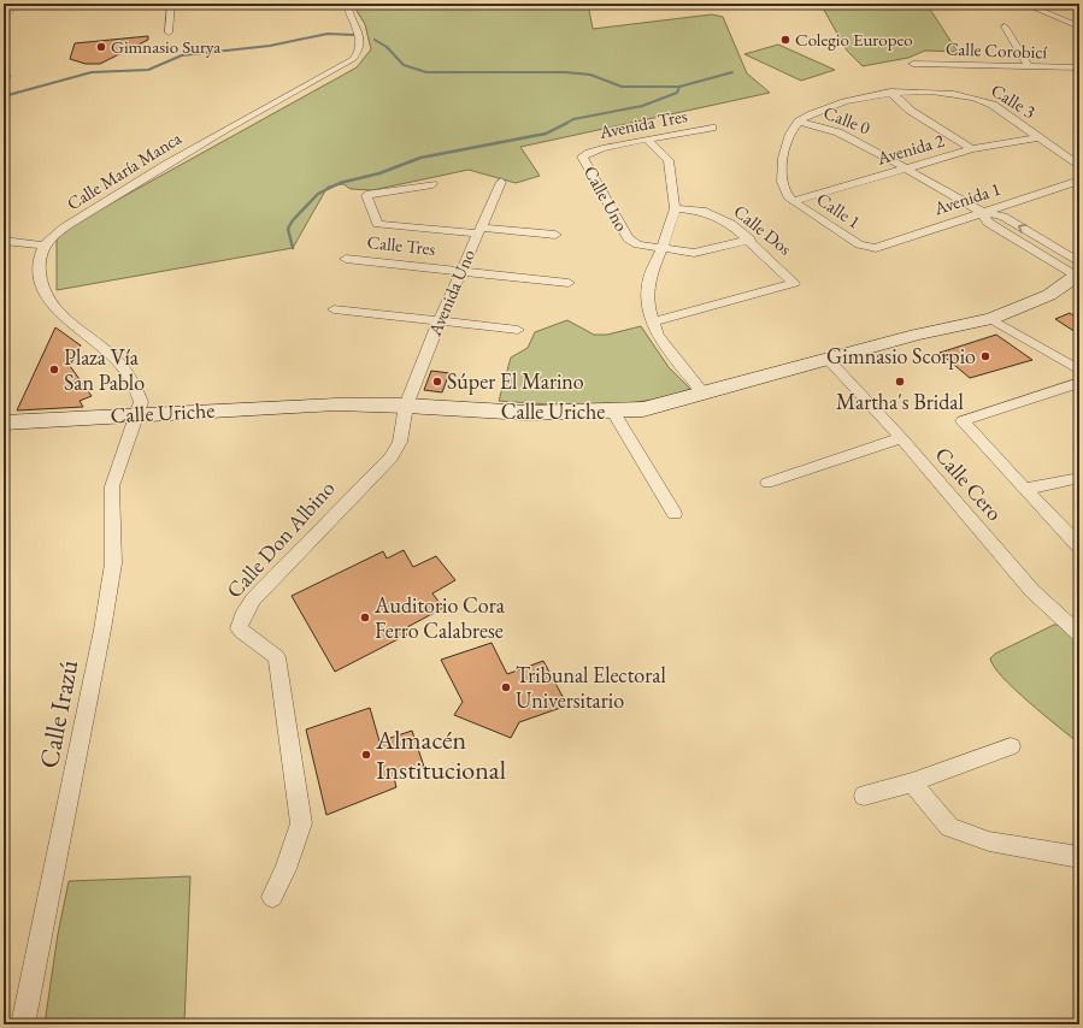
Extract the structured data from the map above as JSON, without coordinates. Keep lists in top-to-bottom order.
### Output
{
  "streets": {
    "main road": ["Calle Uriche"],
    "street": [
      "Calle Corobicí",
      "Calle 3",
      "Calle 0",
      "Avenida Tres",
      "Avenida 2",
      "Calle María Manca",
      "Calle Uno",
      "Avenida 1",
      "Calle 1",
      "Calle Dos",
      "Calle Tres",
      "Avenida Uno",
      "Calle Cero",
      "Calle Don Albino",
      "Calle Irazú"
    ]
  },
  "crossings": [
    ["Calle 3", "Calle 0"],
    ["Calle 3", "Avenida 2"],
    ["Calle 0", "Avenida 2"],
    ["Calle 0", "Avenida 1"],
    ["Calle 0", "Calle Uriche"],
    ["Avenida Tres", "Calle Uno"],
    ["Avenida 2", "Calle 1"],
    ["Calle Uno", "Calle Dos"],
    ["Avenida 1", "Calle 1"],
    ["Calle Tres", "Avenida Uno"],
    ["Avenida Uno", "Calle Uriche"],
    ["Avenida Uno", "Calle Don Albino"],
    ["Calle Uriche", "Calle Cero"],
    ["Calle Uriche", "Calle Don Albino"],
    ["Calle Uriche", "Calle Irazú"]
  ],
  "places": [
    "Colegio Europeo",
    "Gimnasio Surya",
    "Gimnasio Scorpio",
    "Plaza Vía San Pablo",
    "Súper El Marino",
    "Martha's Bridal",
    "Auditorio Cora Ferro Calabrese",
    "Tribunal Electoral Universitario",
    "Almacén Institucional"
  ]
}
